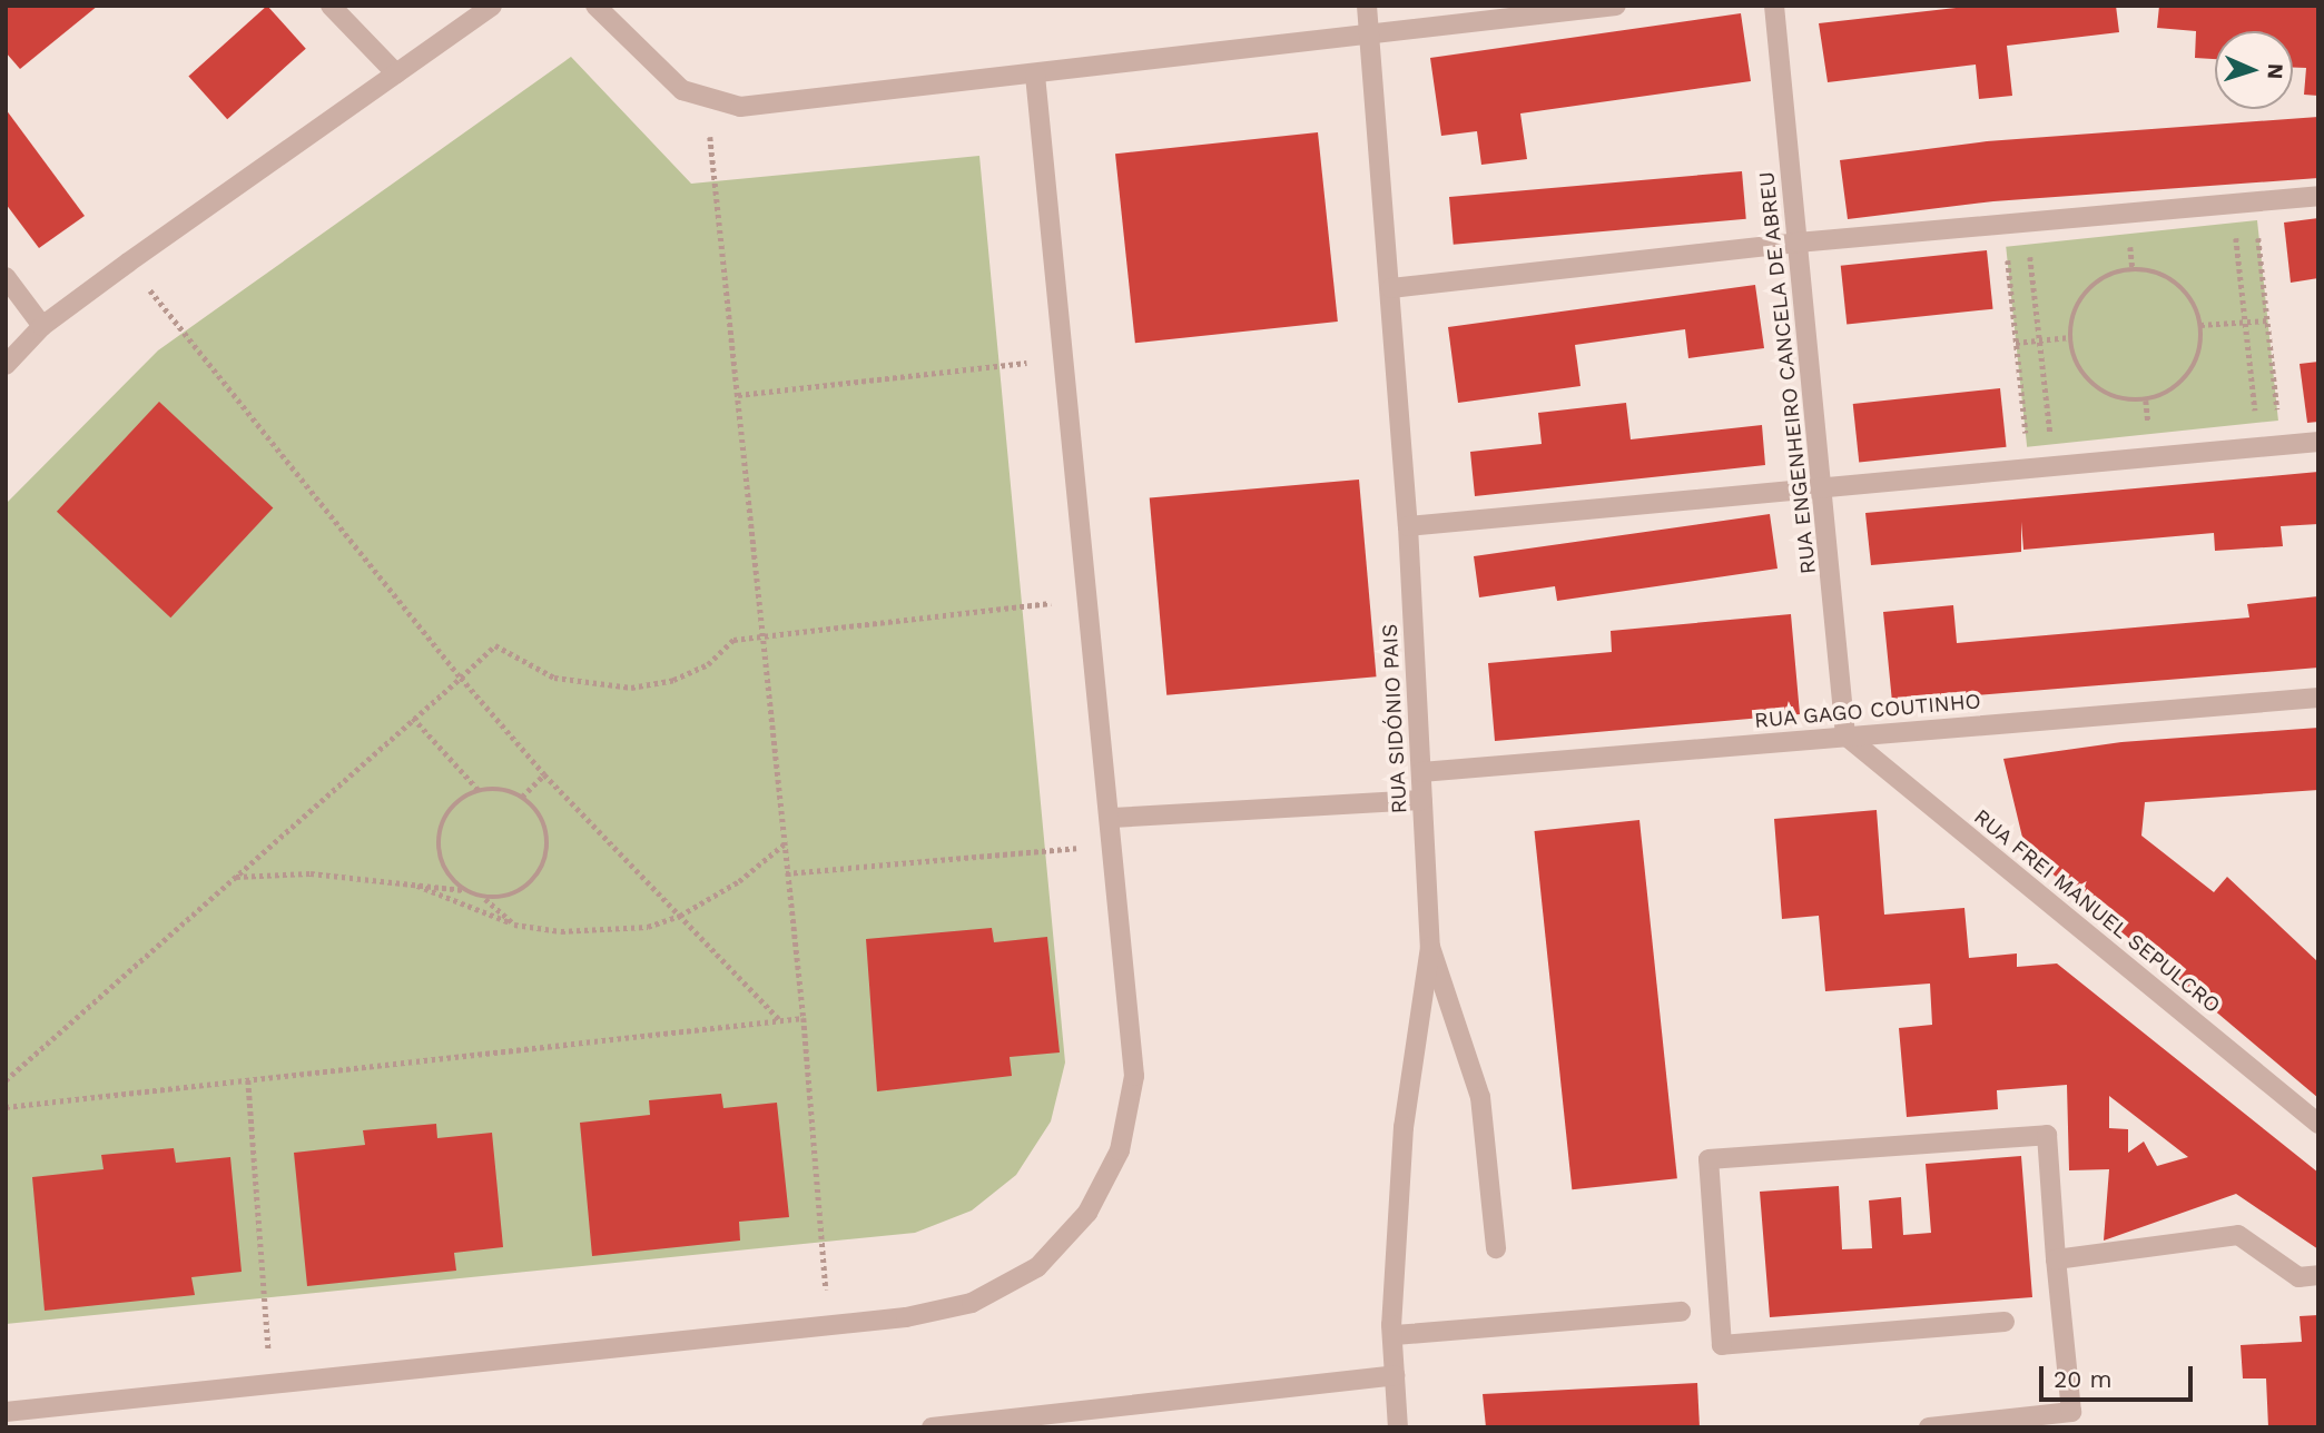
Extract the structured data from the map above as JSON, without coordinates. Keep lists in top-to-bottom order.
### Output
{
  "streets": {
    "street": [
      "RUA ENGENHEIRO CANCELA DE ABREU",
      "RUA GAGO COUTINHO",
      "RUA SIDÓNIO PAIS",
      "RUA FREI MANUEL SEPULCRO"
    ]
  },
  "crossings": [
    ["RUA ENGENHEIRO CANCELA DE ABREU", "RUA GAGO COUTINHO"],
    ["RUA ENGENHEIRO CANCELA DE ABREU", "RUA FREI MANUEL SEPULCRO"],
    ["RUA GAGO COUTINHO", "RUA SIDÓNIO PAIS"],
    ["RUA GAGO COUTINHO", "RUA FREI MANUEL SEPULCRO"]
  ],
  "scale_bar": "20 m",
  "north": "right"
}
